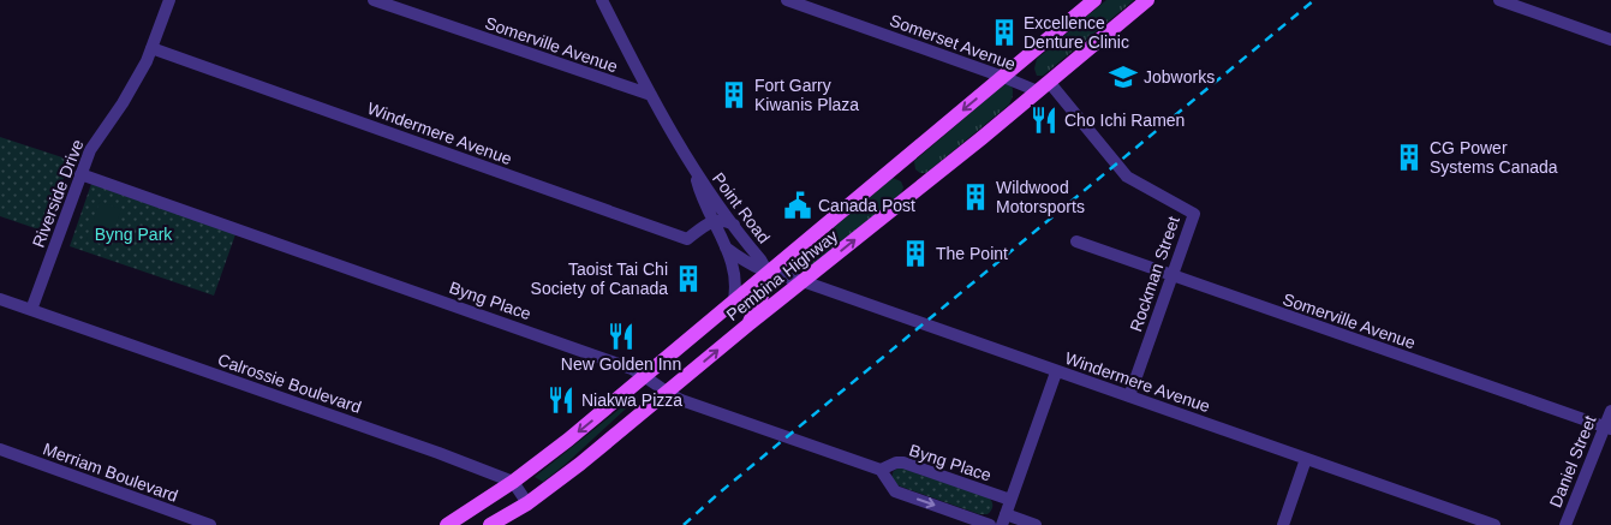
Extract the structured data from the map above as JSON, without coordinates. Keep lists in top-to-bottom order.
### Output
{
  "streets": {
    "main road": ["Pembina Highway"],
    "street": [
      "Somerset Avenue",
      "Somerville Avenue",
      "Windermere Avenue",
      "Riverside Drive",
      "Point Road",
      "Rockman Street",
      "Byng Place",
      "Calrossie Boulevard",
      "Daniel Street",
      "Merriam Boulevard"
    ]
  },
  "crossings": [
    ["Somerset Avenue", "Rockman Street"],
    ["Somerset Avenue", "Pembina Highway"],
    ["Somerville Avenue", "Point Road"],
    ["Somerville Avenue", "Rockman Street"],
    ["Somerville Avenue", "Daniel Street"],
    ["Windermere Avenue", "Riverside Drive"],
    ["Windermere Avenue", "Point Road"],
    ["Windermere Avenue", "Rockman Street"],
    ["Windermere Avenue", "Pembina Highway"],
    ["Riverside Drive", "Byng Place"],
    ["Riverside Drive", "Calrossie Boulevard"],
    ["Point Road", "Pembina Highway"],
    ["Rockman Street", "Pembina Highway"],
    ["Pembina Highway", "Byng Place"],
    ["Pembina Highway", "Calrossie Boulevard"]
  ],
  "parks": ["Byng Park"],
  "places": {
    "building": [
      "Excellence Denture Clinic",
      "Fort Garry Kiwanis Plaza",
      "CG Power Systems Canada",
      "Wildwood Motorsports",
      "The Point",
      "Taoist Tai Chi Society of Canada"
    ],
    "school or university": ["Jobworks"],
    "restaurant": ["Cho Ichi Ramen", "New Golden Inn", "Niakwa Pizza"],
    "public building": ["Canada Post"]
  }
}
